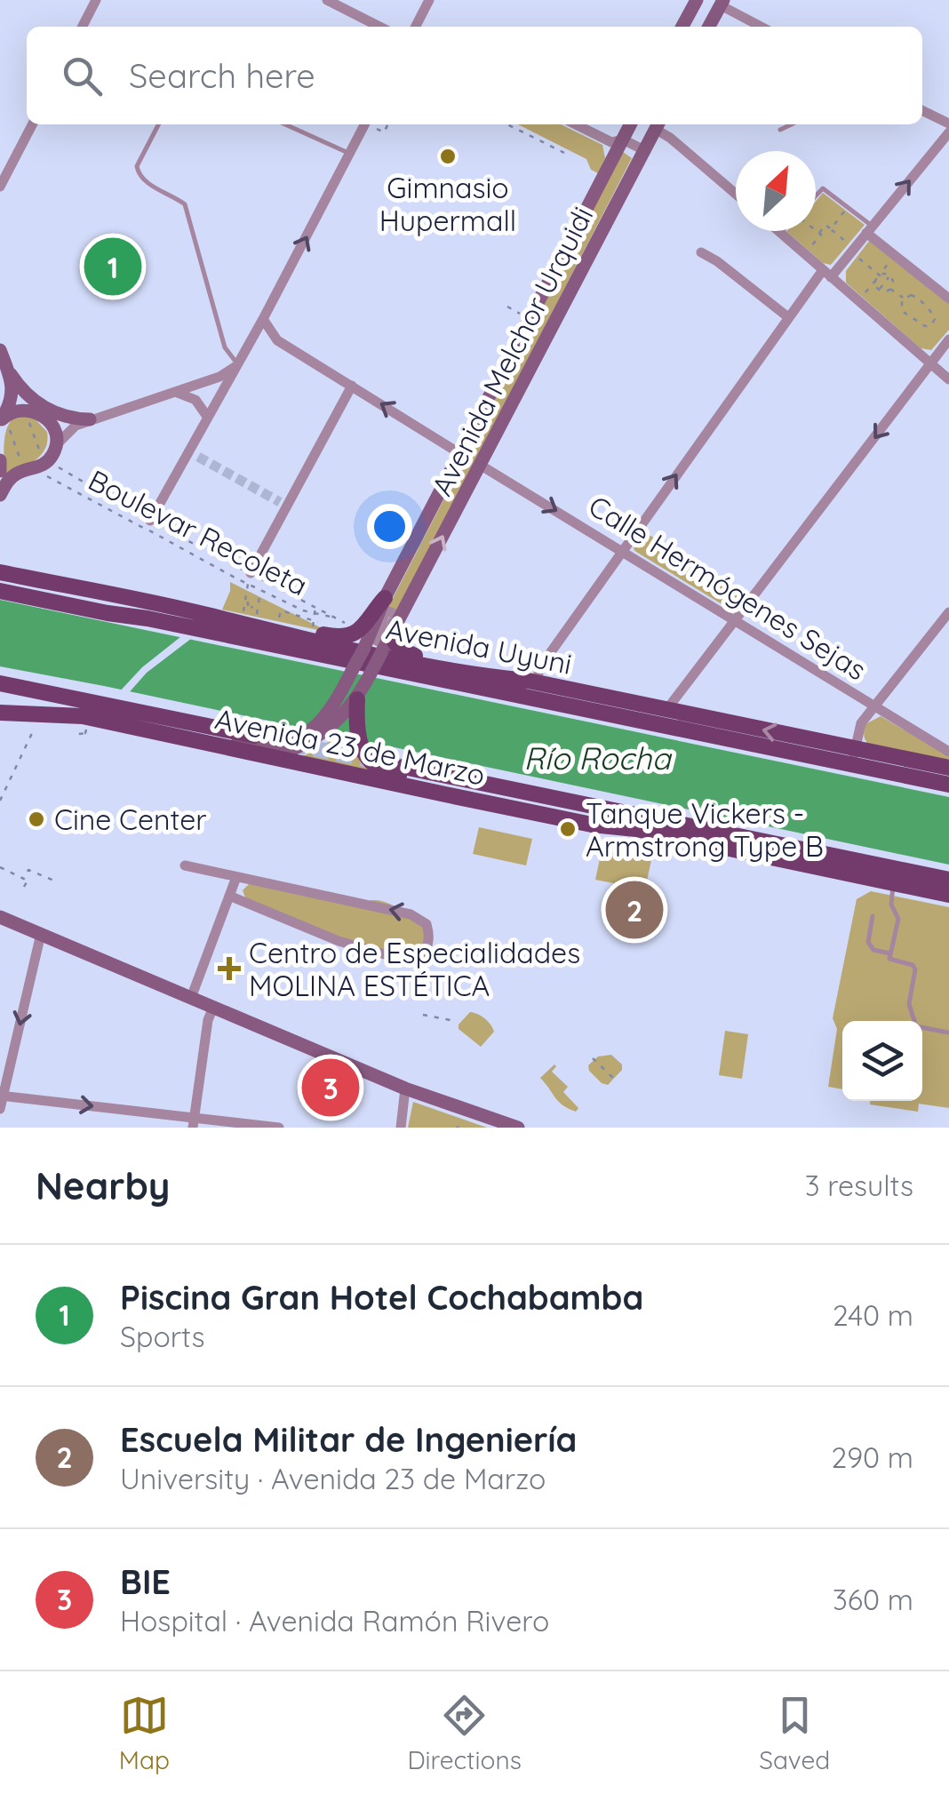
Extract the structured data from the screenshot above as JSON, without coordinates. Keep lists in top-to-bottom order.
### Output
{
  "streets": {
    "main road": ["Avenida Melchor Urquidi", "Avenida Uyuni", "Avenida 23 de Marzo"],
    "street": ["Calle Hermógenes Sejas"],
    "path": ["Boulevar Recoleta"]
  },
  "crossings": [
    ["Avenida Melchor Urquidi", "Calle Hermógenes Sejas"]
  ],
  "water": ["Río Rocha"],
  "places": {
    "other": ["Gimnasio Hupermall", "Cine Center", "Tanque Vickers - Armstrong Type B"],
    "health": ["Centro de Especialidades MOLINA ESTÉTICA"]
  },
  "north": "top right",
  "page": {
    "search": "Search here",
    "pins": ["1", "2", "3"],
    "heading": ["Nearby", "3 results"],
    "list": [
      {
        "mark": "1",
        "name": "Piscina Gran Hotel Cochabamba",
        "note": "Sports",
        "value": "240 m"
      },
      {
        "mark": "2",
        "name": "Escuela Militar de Ingeniería",
        "note": "University · Avenida 23 de Marzo",
        "value": "290 m"
      },
      {
        "mark": "3",
        "name": "BIE",
        "note": "Hospital · Avenida Ramón Rivero",
        "value": "360 m"
      }
    ],
    "nav": ["Map", "Directions", "Saved"]
  }
}
